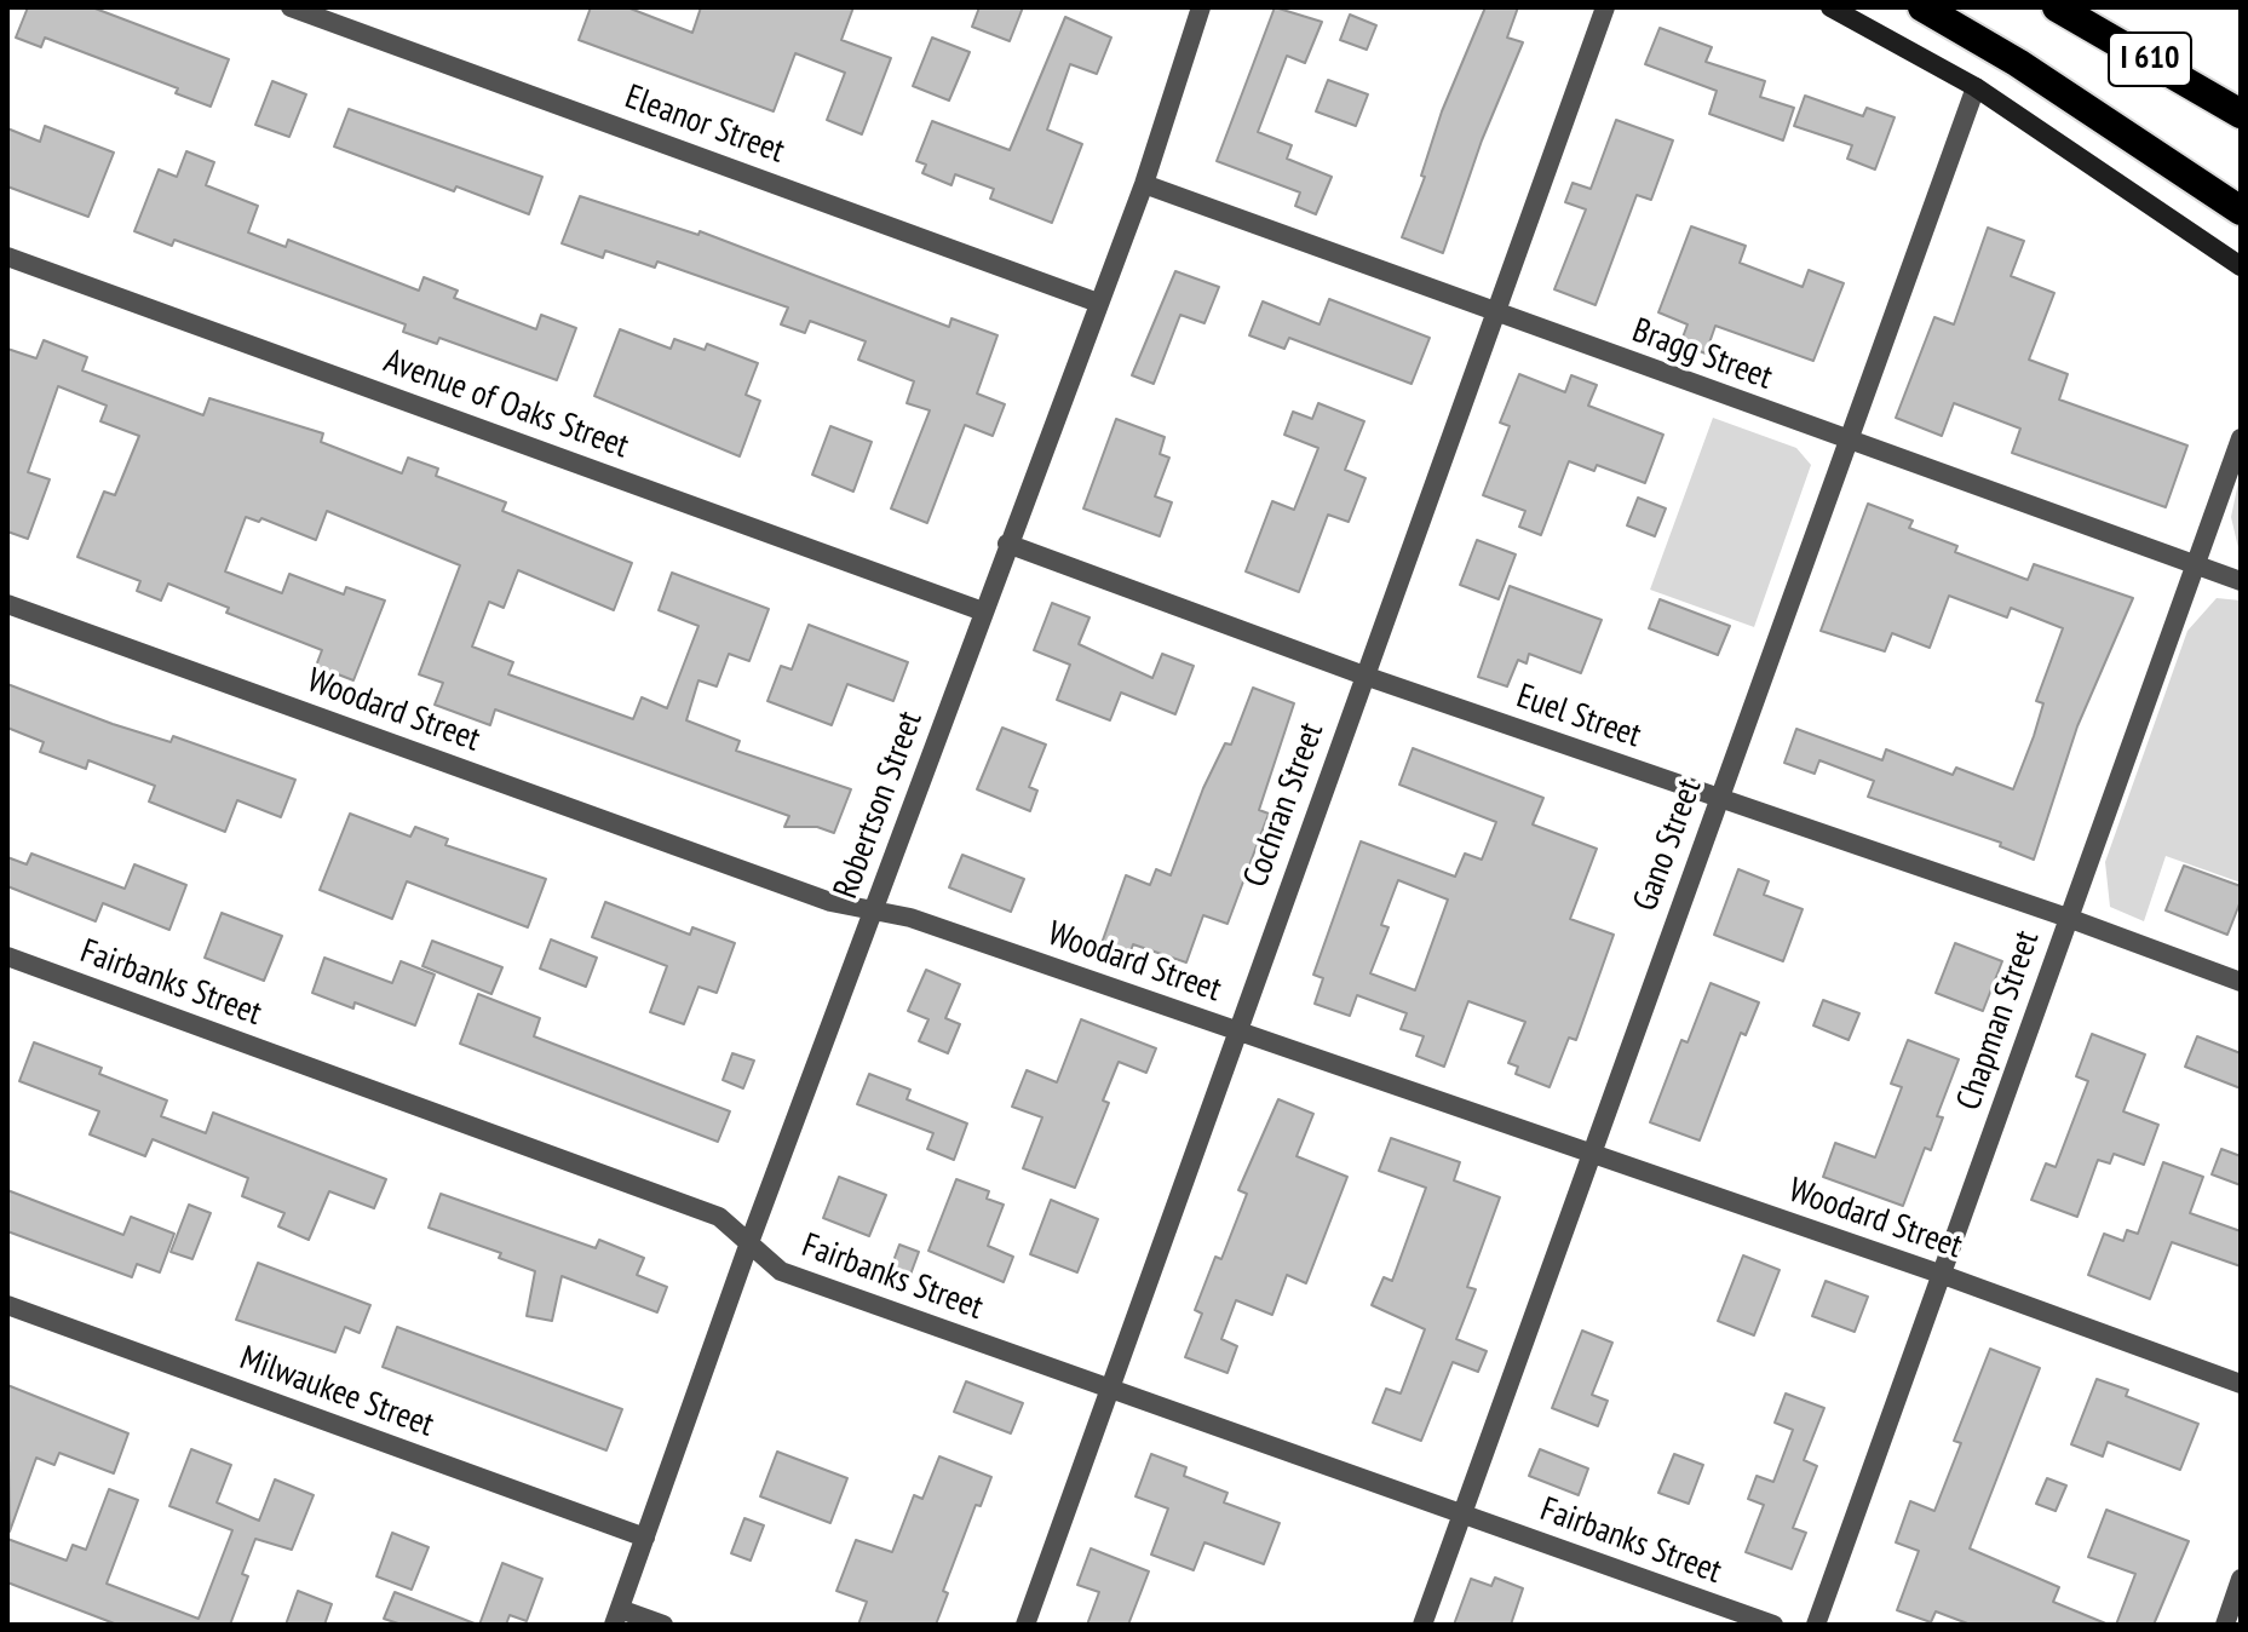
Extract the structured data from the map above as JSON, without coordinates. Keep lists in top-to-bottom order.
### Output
{
  "streets": {
    "highway": ["I 610"],
    "street": [
      "Eleanor Street",
      "Bragg Street",
      "Avenue of Oaks Street",
      "Woodard Street",
      "Euel Street",
      "Robertson Street",
      "Cochran Street",
      "Gano Street",
      "Fairbanks Street",
      "Chapman Street",
      "Milwaukee Street"
    ]
  },
  "crossings": [
    ["Eleanor Street", "Robertson Street"],
    ["Bragg Street", "Robertson Street"],
    ["Bragg Street", "Cochran Street"],
    ["Bragg Street", "Gano Street"],
    ["Bragg Street", "Chapman Street"],
    ["Avenue of Oaks Street", "Robertson Street"],
    ["Woodard Street", "Robertson Street"],
    ["Woodard Street", "Cochran Street"],
    ["Woodard Street", "Gano Street"],
    ["Woodard Street", "Chapman Street"],
    ["Euel Street", "Robertson Street"],
    ["Euel Street", "Cochran Street"],
    ["Euel Street", "Gano Street"],
    ["Euel Street", "Chapman Street"],
    ["Robertson Street", "Fairbanks Street"],
    ["Robertson Street", "Milwaukee Street"],
    ["Cochran Street", "Fairbanks Street"],
    ["Gano Street", "Fairbanks Street"]
  ]
}
